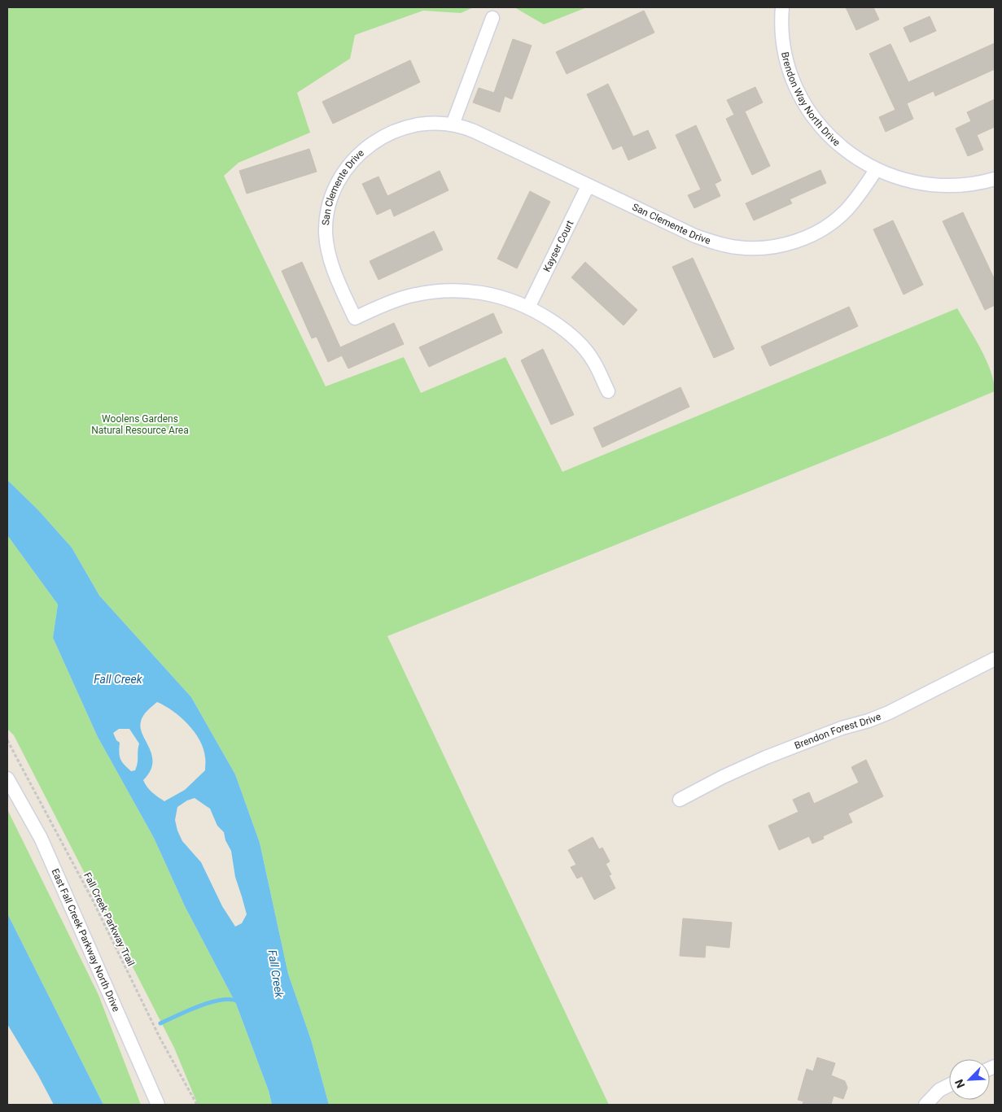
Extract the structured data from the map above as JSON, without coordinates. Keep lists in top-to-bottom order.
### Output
{
  "streets": {
    "street": [
      "Brendon Way North Drive",
      "San Clemente Drive",
      "Kayser Court",
      "Brendon Forest Drive",
      "East Fall Creek Parkway North Drive"
    ],
    "path": ["Fall Creek Parkway Trail"]
  },
  "crossings": [
    ["Brendon Way North Drive", "San Clemente Drive"],
    ["San Clemente Drive", "Kayser Court"]
  ],
  "water": ["Fall Creek"],
  "parks": ["Woolens Gardens Natural Resource Area"],
  "north": "bottom left"
}
